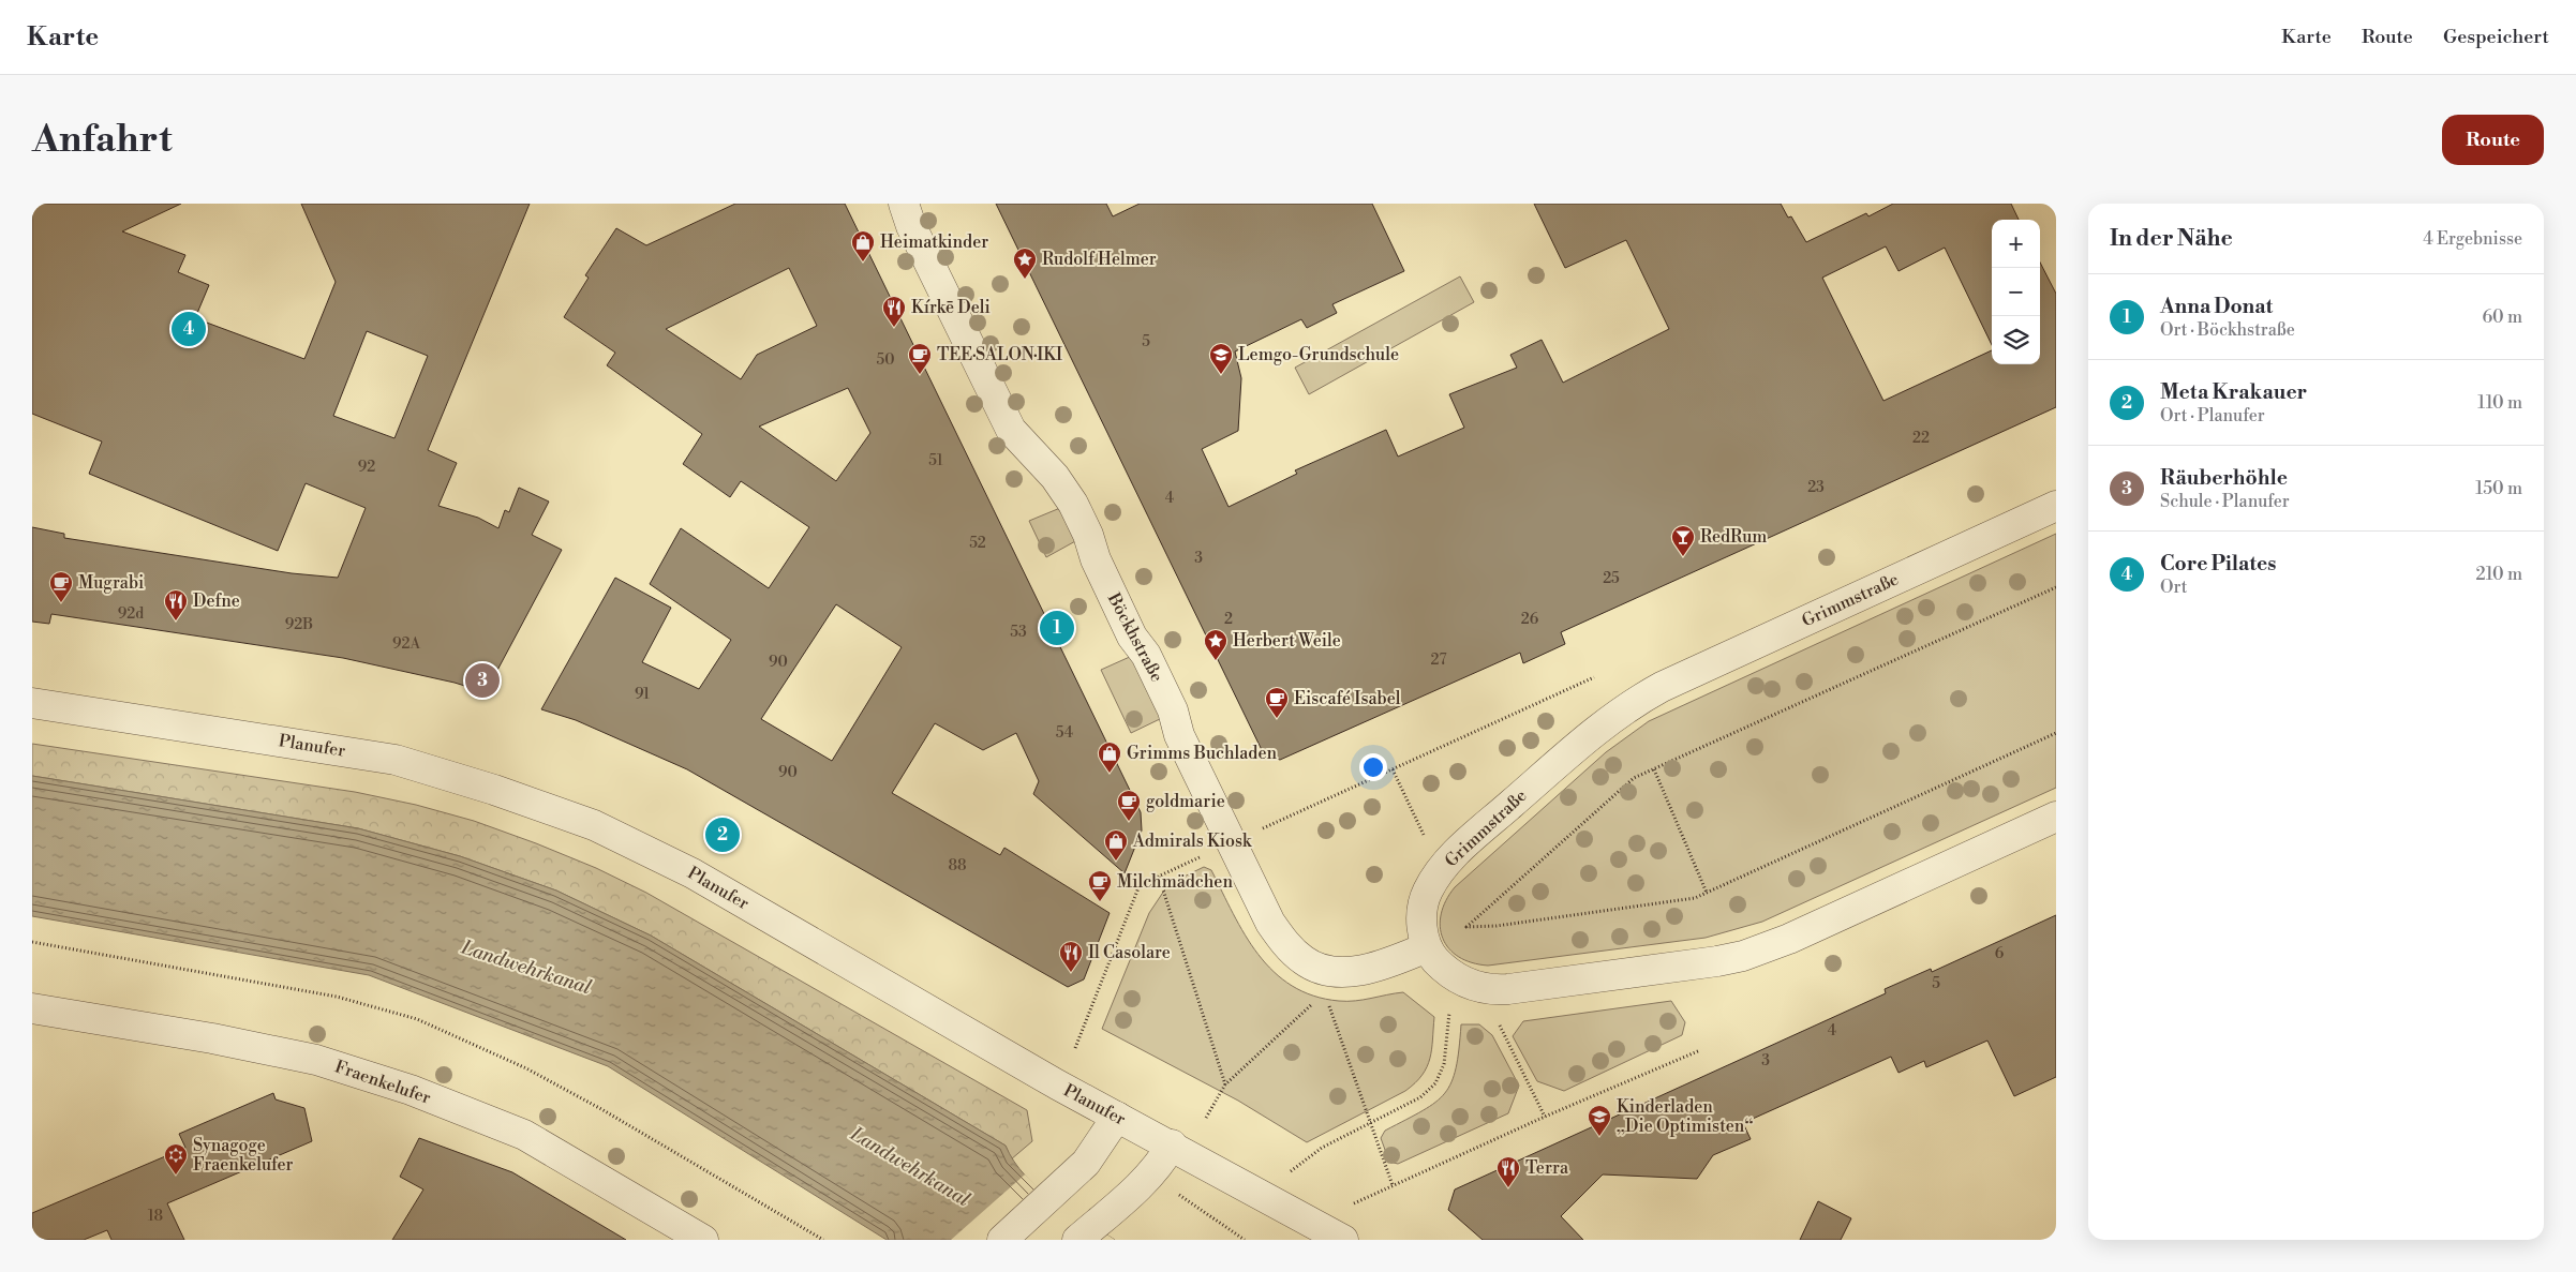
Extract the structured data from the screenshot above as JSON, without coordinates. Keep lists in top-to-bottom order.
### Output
{
  "streets": {
    "street": [
      "Grimmstraße",
      "Böckhstraße",
      "Planufer",
      "Fraenkelufer"
    ]
  },
  "crossings": [
    ["Grimmstraße", "Böckhstraße"]
  ],
  "water": ["Landwehrkanal"],
  "places": {
    "shop": ["Heimatkinder", "Grimms Buchladen", "Admirals Kiosk"],
    "place": ["Rudolf Helmer", "Herbert Weile"],
    "restaurant": [
      "Kírkē Deli",
      "Defne",
      "Il Casolare",
      "Terra"
    ],
    "cafe": [
      "TEE·SALON·IKI",
      "Mugrabi",
      "Eiscafé Isabel",
      "goldmarie",
      "Milchmädchen"
    ],
    "school or university": ["Lemgo-Grundschule", "Kinderladen „Die Optimisten“"],
    "bar": ["RedRum"],
    "synagogue": ["Synagoge Fraenkelufer"]
  },
  "house_numbers": [
    "5",
    "50",
    "22",
    "51",
    "92",
    "23",
    "4",
    "52",
    "3",
    "25",
    "92d",
    "2",
    "26",
    "92B",
    "53",
    "92A",
    "27",
    "90",
    "91",
    "54",
    "90",
    "88",
    "6",
    "5",
    "4",
    "3",
    "18"
  ],
  "page": {
    "header": "Karte",
    "nav": ["Karte", "Route", "Gespeichert"],
    "buttons": "Route",
    "title": "Anfahrt",
    "heading": ["In der Nähe", "4 Ergebnisse"],
    "map_buttons": ["+", "−"],
    "list": [
      {
        "mark": "1",
        "name": "Anna Donat",
        "note": "Ort · Böckhstraße",
        "value": "60 m"
      },
      {
        "mark": "2",
        "name": "Meta Krakauer",
        "note": "Ort · Planufer",
        "value": "110 m"
      },
      {
        "mark": "3",
        "name": "Räuberhöhle",
        "note": "Schule · Planufer",
        "value": "150 m"
      },
      {
        "mark": "4",
        "name": "Core Pilates",
        "note": "Ort",
        "value": "210 m"
      }
    ],
    "pins": [
      "4",
      "1",
      "3",
      "2"
    ]
  }
}
